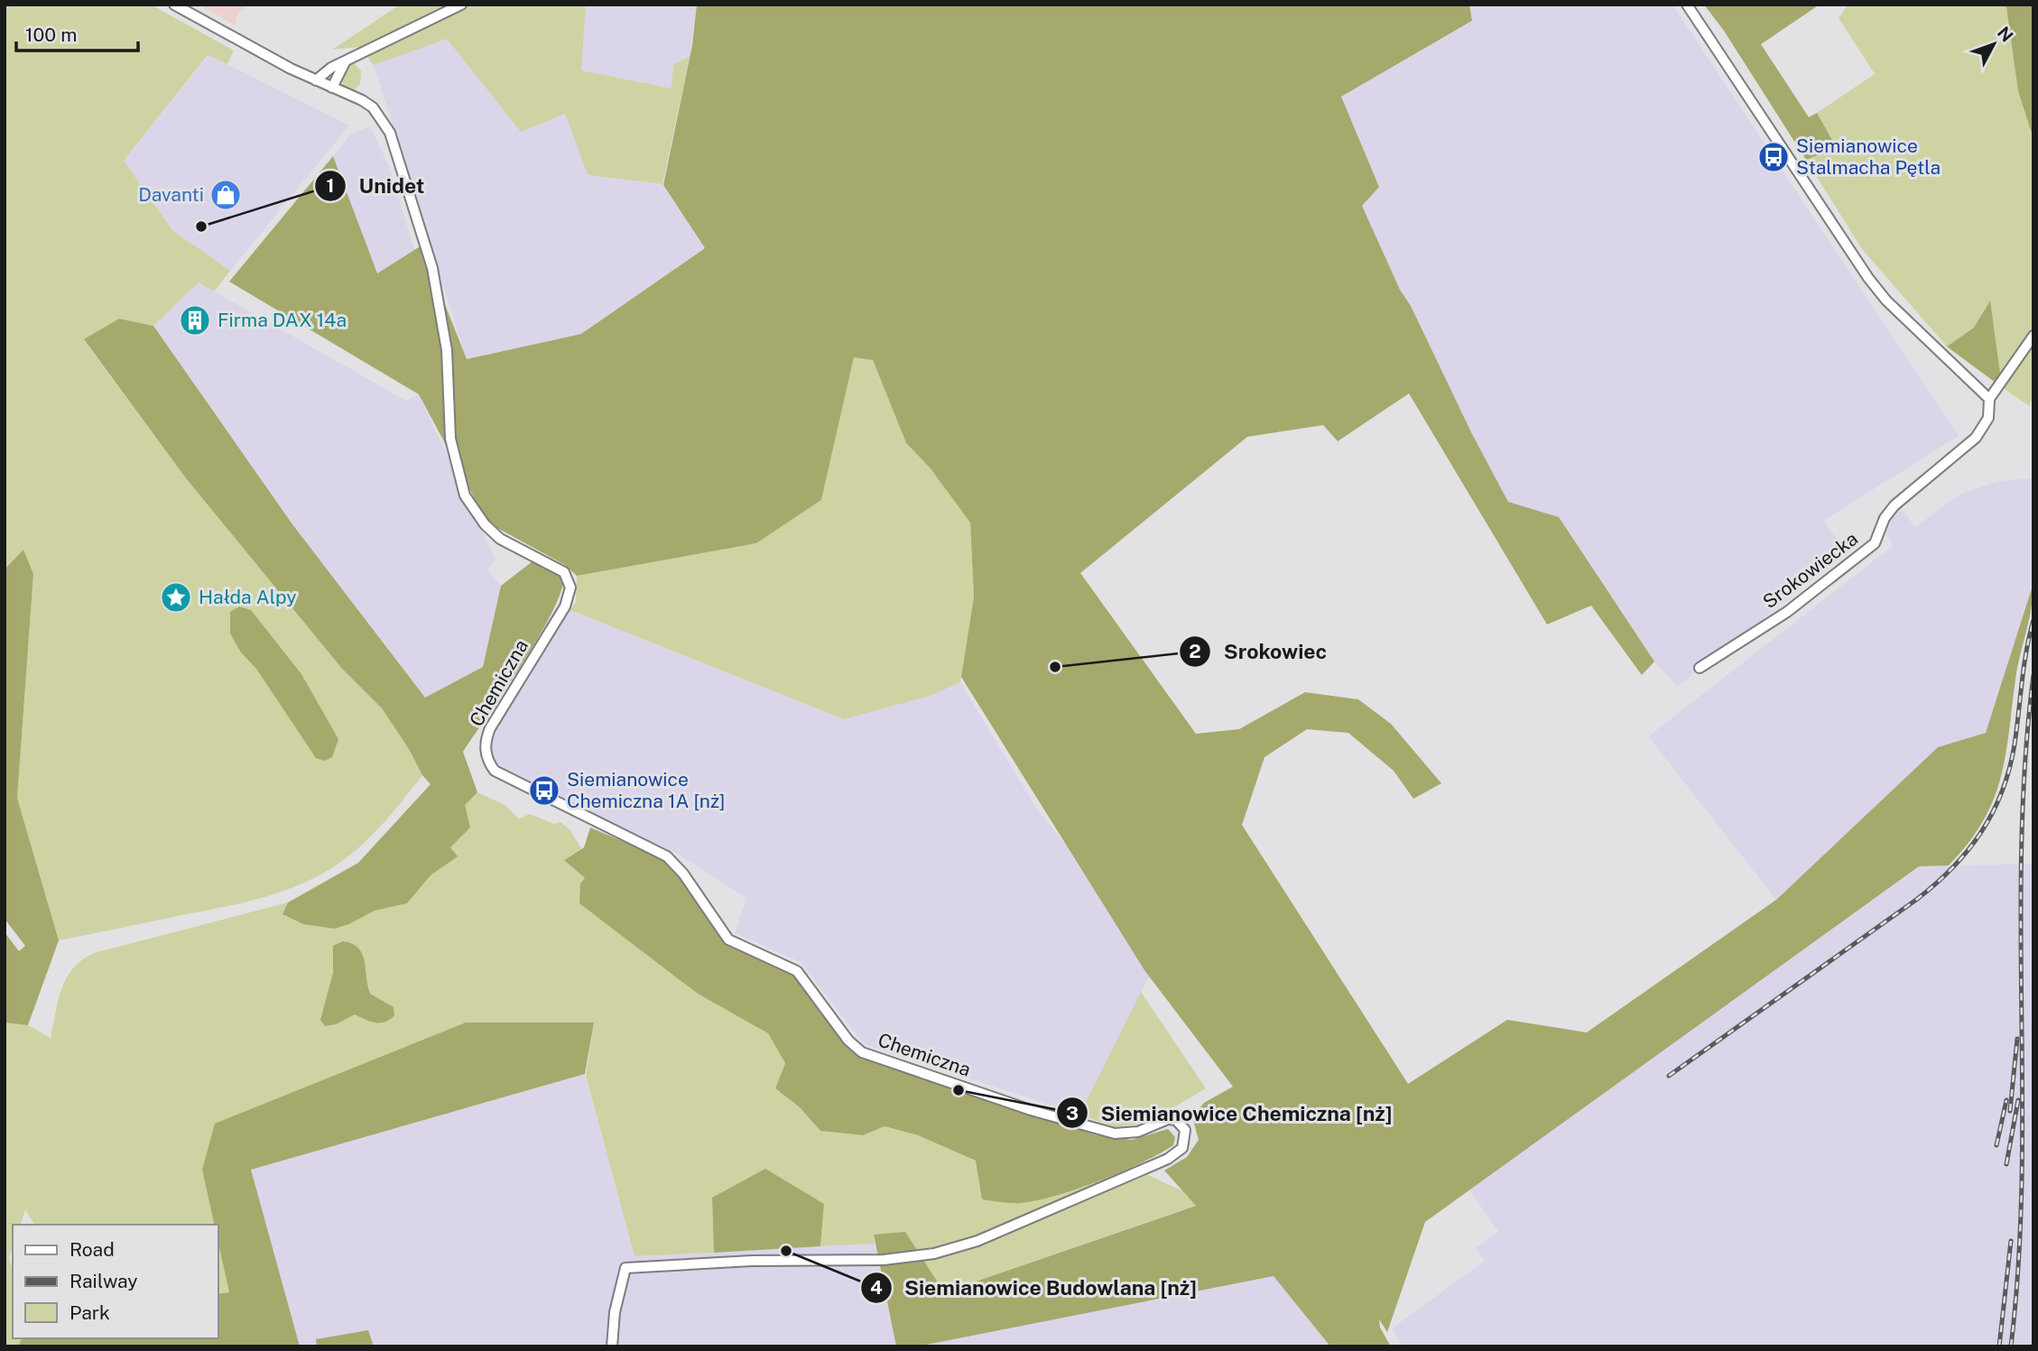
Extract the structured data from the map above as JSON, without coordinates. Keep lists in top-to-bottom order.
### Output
{
  "streets": {
    "street": ["Srokowiecka", "Chemiczna"]
  },
  "places": {
    "bus stop": ["Siemianowice Stalmacha Pętla", "Siemianowice Chemiczna 1A [nż]"],
    "shop": ["Davanti"],
    "other": [
      "Unidet",
      "Srokowiec",
      "Siemianowice Chemiczna [nż]",
      "Siemianowice Budowlana [nż]"
    ],
    "building": ["Firma DAX 14a"],
    "place": ["Hałda Alpy"]
  },
  "legend": ["Road", "Railway", "Park"],
  "scale_bar": "100 m",
  "north": "top right"
}
